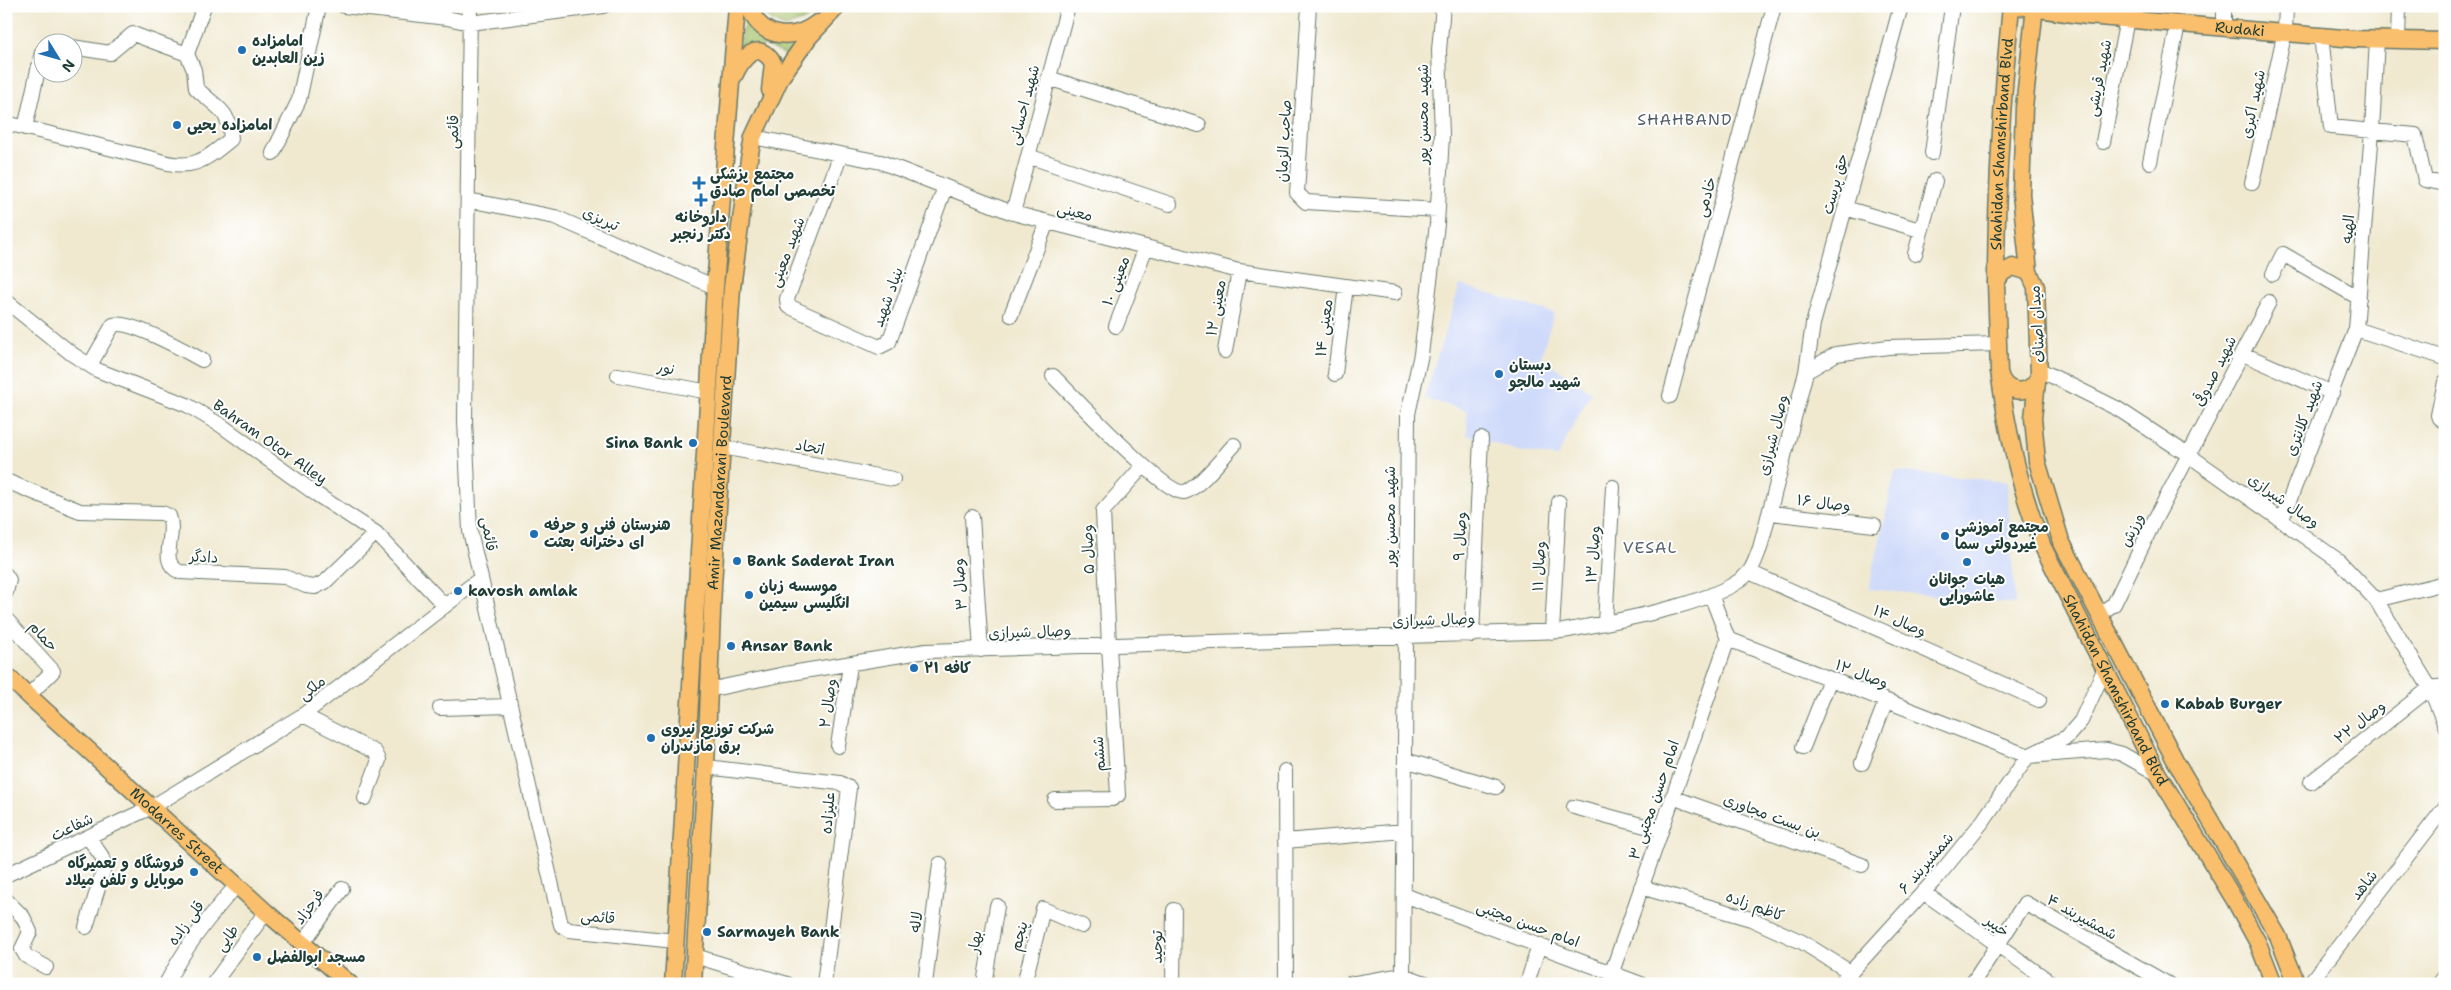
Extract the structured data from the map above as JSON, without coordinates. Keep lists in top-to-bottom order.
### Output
{
  "streets": {
    "main road": [
      "Rudaki",
      "Shahidan Shamshirband Blvd",
      "میدان اصناف",
      "Amir Mazandarani Boulevard",
      "Modarres Street"
    ],
    "street": [
      "شهید قریشی",
      "شهید اکبری",
      "شهید احسانی",
      "شهید محسن پور",
      "قائمی",
      "صاحب الزمان",
      "حق پرست",
      "خادمی",
      "معینی",
      "تبریزی",
      "الهیه",
      "شهید معینی",
      "معینی ۱۰",
      "بنیاد شهید",
      "معینی ۱۲",
      "معینی ۱۴",
      "نور",
      "شهید صدوقی",
      "شهید کلانتری",
      "وصال شیرازی",
      "Bahram Otor Alley",
      "اتحاد",
      "وصال ۱۶",
      "ورزش",
      "وصال ۹",
      "وصال ۵",
      "وصال ۱۳",
      "دادگر",
      "وصال ۱۱",
      "وصال ۳",
      "وصال ۱۴",
      "حمام",
      "وصال ۱۲",
      "ملکی",
      "وصال ۲",
      "وصال ۲۲",
      "ششم",
      "امام حسن مجتبی ۳",
      "علیزاده",
      "بن بست مجاوری",
      "شفاعت",
      "شمشیربند ۶",
      "شاهد",
      "کاظم زاده",
      "فرحزاد",
      "شمشیربند ۴",
      "لاله",
      "قلی زاده",
      "امام حسن مجتبی",
      "خیبر",
      "پنجم",
      "طایی",
      "بهار",
      "توحید"
    ]
  },
  "crossings": [
    ["Rudaki", "شهید قریشی"],
    ["Rudaki", "شهید اکبری"],
    ["Rudaki", "Shahidan Shamshirband Blvd"],
    ["Rudaki", "الهیه"],
    ["شهید احسانی", "معینی"],
    ["شهید محسن پور", "صاحب الزمان"],
    ["شهید محسن پور", "وصال شیرازی"],
    ["شهید محسن پور", "امام حسن مجتبی"],
    ["قائمی", "تبریزی"],
    ["قائمی", "Amir Mazandarani Boulevard"],
    ["قائمی", "ملکی"],
    ["Shahidan Shamshirband Blvd", "میدان اصناف"],
    ["Shahidan Shamshirband Blvd", "وصال شیرازی"],
    ["Shahidan Shamshirband Blvd", "ورزش"],
    ["Shahidan Shamshirband Blvd", "شمشیربند ۶"],
    ["حق پرست", "وصال شیرازی"],
    ["معینی", "شهید معینی"],
    ["معینی", "معینی ۱۰"],
    ["معینی", "بنیاد شهید"],
    ["معینی", "معینی ۱۲"],
    ["معینی", "معینی ۱۴"],
    ["معینی", "Amir Mazandarani Boulevard"],
    ["تبریزی", "Amir Mazandarani Boulevard"],
    ["الهیه", "شهید کلانتری"],
    ["شهید معینی", "بنیاد شهید"],
    ["میدان اصناف", "وصال شیرازی"],
    ["نور", "Amir Mazandarani Boulevard"],
    ["شهید صدوقی", "وصال شیرازی"],
    ["شهید صدوقی", "ورزش"],
    ["شهید کلانتری", "وصال شیرازی"],
    ["وصال شیرازی", "Amir Mazandarani Boulevard"],
    ["وصال شیرازی", "وصال ۱۶"],
    ["وصال شیرازی", "ورزش"],
    ["وصال شیرازی", "وصال ۹"],
    ["وصال شیرازی", "وصال ۵"],
    ["وصال شیرازی", "وصال ۱۳"],
    ["وصال شیرازی", "وصال ۱۱"],
    ["وصال شیرازی", "وصال ۳"],
    ["وصال شیرازی", "وصال ۱۴"],
    ["وصال شیرازی", "وصال ۲"],
    ["وصال شیرازی", "وصال ۲۲"],
    ["وصال شیرازی", "ششم"],
    ["Bahram Otor Alley", "دادگر"],
    ["Bahram Otor Alley", "ملکی"],
    ["اتحاد", "Amir Mazandarani Boulevard"],
    ["Amir Mazandarani Boulevard", "علیزاده"],
    ["وصال ۵", "ششم"],
    ["حمام", "Modarres Street"],
    ["وصال ۱۲", "امام حسن مجتبی ۳"],
    ["وصال ۱۲", "شمشیربند ۶"],
    ["ملکی", "شفاعت"],
    ["ملکی", "Modarres Street"],
    ["امام حسن مجتبی ۳", "بن بست مجاوری"],
    ["امام حسن مجتبی ۳", "کاظم زاده"],
    ["امام حسن مجتبی ۳", "امام حسن مجتبی"],
    ["شفاعت", "Modarres Street"],
    ["Modarres Street", "فرحزاد"],
    ["Modarres Street", "قلی زاده"],
    ["Modarres Street", "طایی"],
    ["شمشیربند ۶", "کاظم زاده"],
    ["شمشیربند ۶", "خیبر"],
    ["شمشیربند ۴", "خیبر"]
  ],
  "districts": ["SHAHBAND", "VESAL"],
  "places": {
    "other": [
      "امامزاده زین العابدین",
      "امامزاده یحیی",
      "دبستان شهید مالجو",
      "Sina Bank",
      "هنرستان فنی و حرفه ای دخترانه بعثت",
      "مجتمع آموزشی غیردولتی سما",
      "Bank Saderat Iran",
      "هیات جوانان عاشورایی",
      "kavosh amlak",
      "موسسه زبان انگلیسی سیمین",
      "Ansar Bank",
      "کافه ۲۱",
      "Kabab Burger",
      "شرکت توزیع نیروی برق مازندران",
      "فروشگاه و تعمیرگاه موبایل و تلفن میلاد",
      "Sarmayeh Bank",
      "مسجد ابوالفضل"
    ],
    "health": ["مجتمع پزشکی تخصصی امام صادق", "داروخانه دکتر رنجبر"]
  },
  "north": "bottom right"
}
